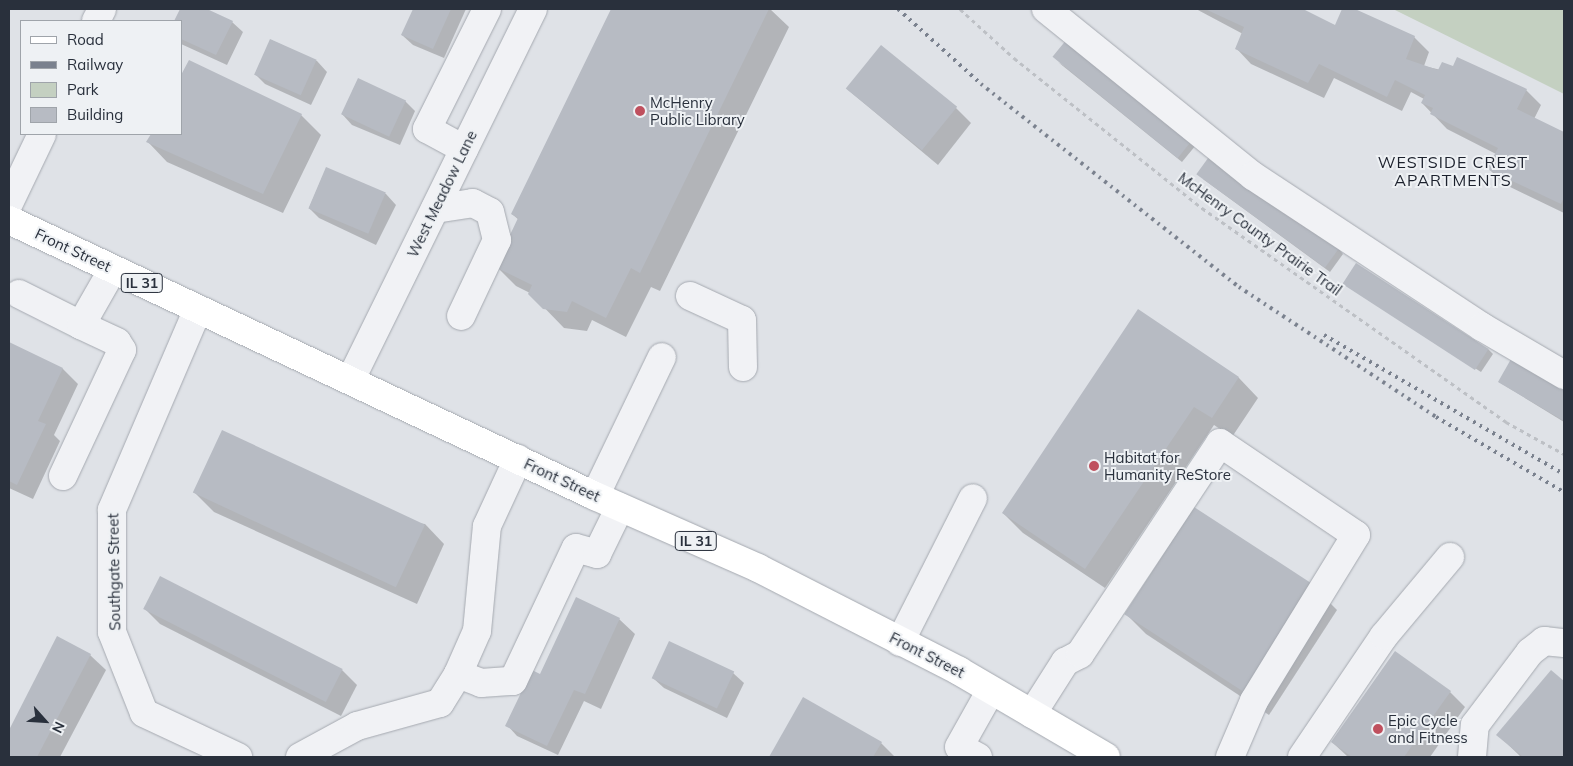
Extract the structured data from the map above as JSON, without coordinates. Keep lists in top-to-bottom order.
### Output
{
  "streets": {
    "main road": ["Front Street", "IL 31"],
    "street": ["West Meadow Lane", "Southgate Street"],
    "path": ["McHenry County Prairie Trail"]
  },
  "crossings": [
    ["West Meadow Lane", "Front Street"],
    ["Front Street", "Southgate Street"]
  ],
  "districts": ["WESTSIDE CREST APARTMENTS"],
  "places": ["McHenry Public Library", "Habitat for Humanity ReStore", "Epic Cycle and Fitness"],
  "legend": [
    "Road",
    "Railway",
    "Park",
    "Building"
  ],
  "north": "bottom right"
}
